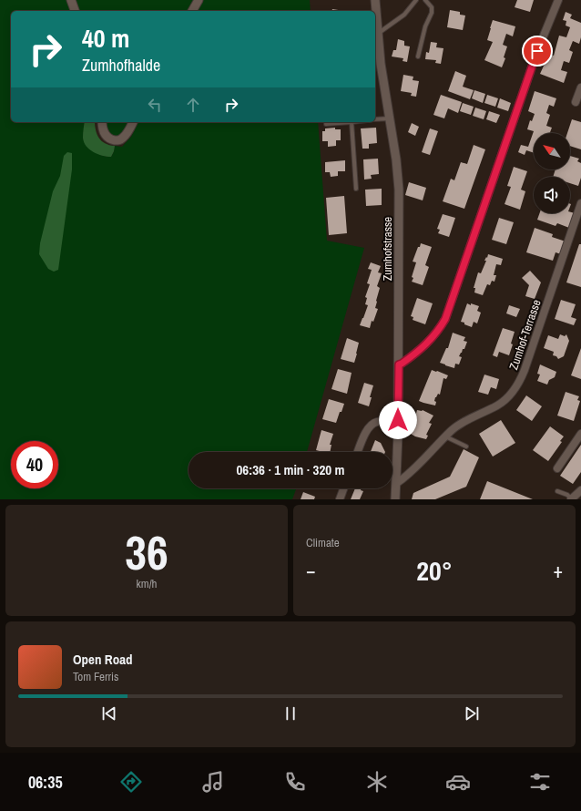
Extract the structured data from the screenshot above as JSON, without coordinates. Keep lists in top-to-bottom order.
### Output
{
  "streets": {
    "street": ["Zumhofstrasse", "Zumhof-Terrasse"]
  },
  "crossings": [
    ["Zumhofstrasse", "Zumhof-Terrasse"]
  ],
  "north": "top left",
  "page": {
    "turn": ["40 m", "Zumhofhalde"],
    "limit": "40",
    "trip": "06:36 · 1 min · 320 m",
    "tile": [
      ["36", "km/h"],
      "Climate"
    ],
    "heat": ["−", "20°", "+"],
    "song": ["Open Road", "Tom Ferris"],
    "tabs": "06:35"
  }
}
